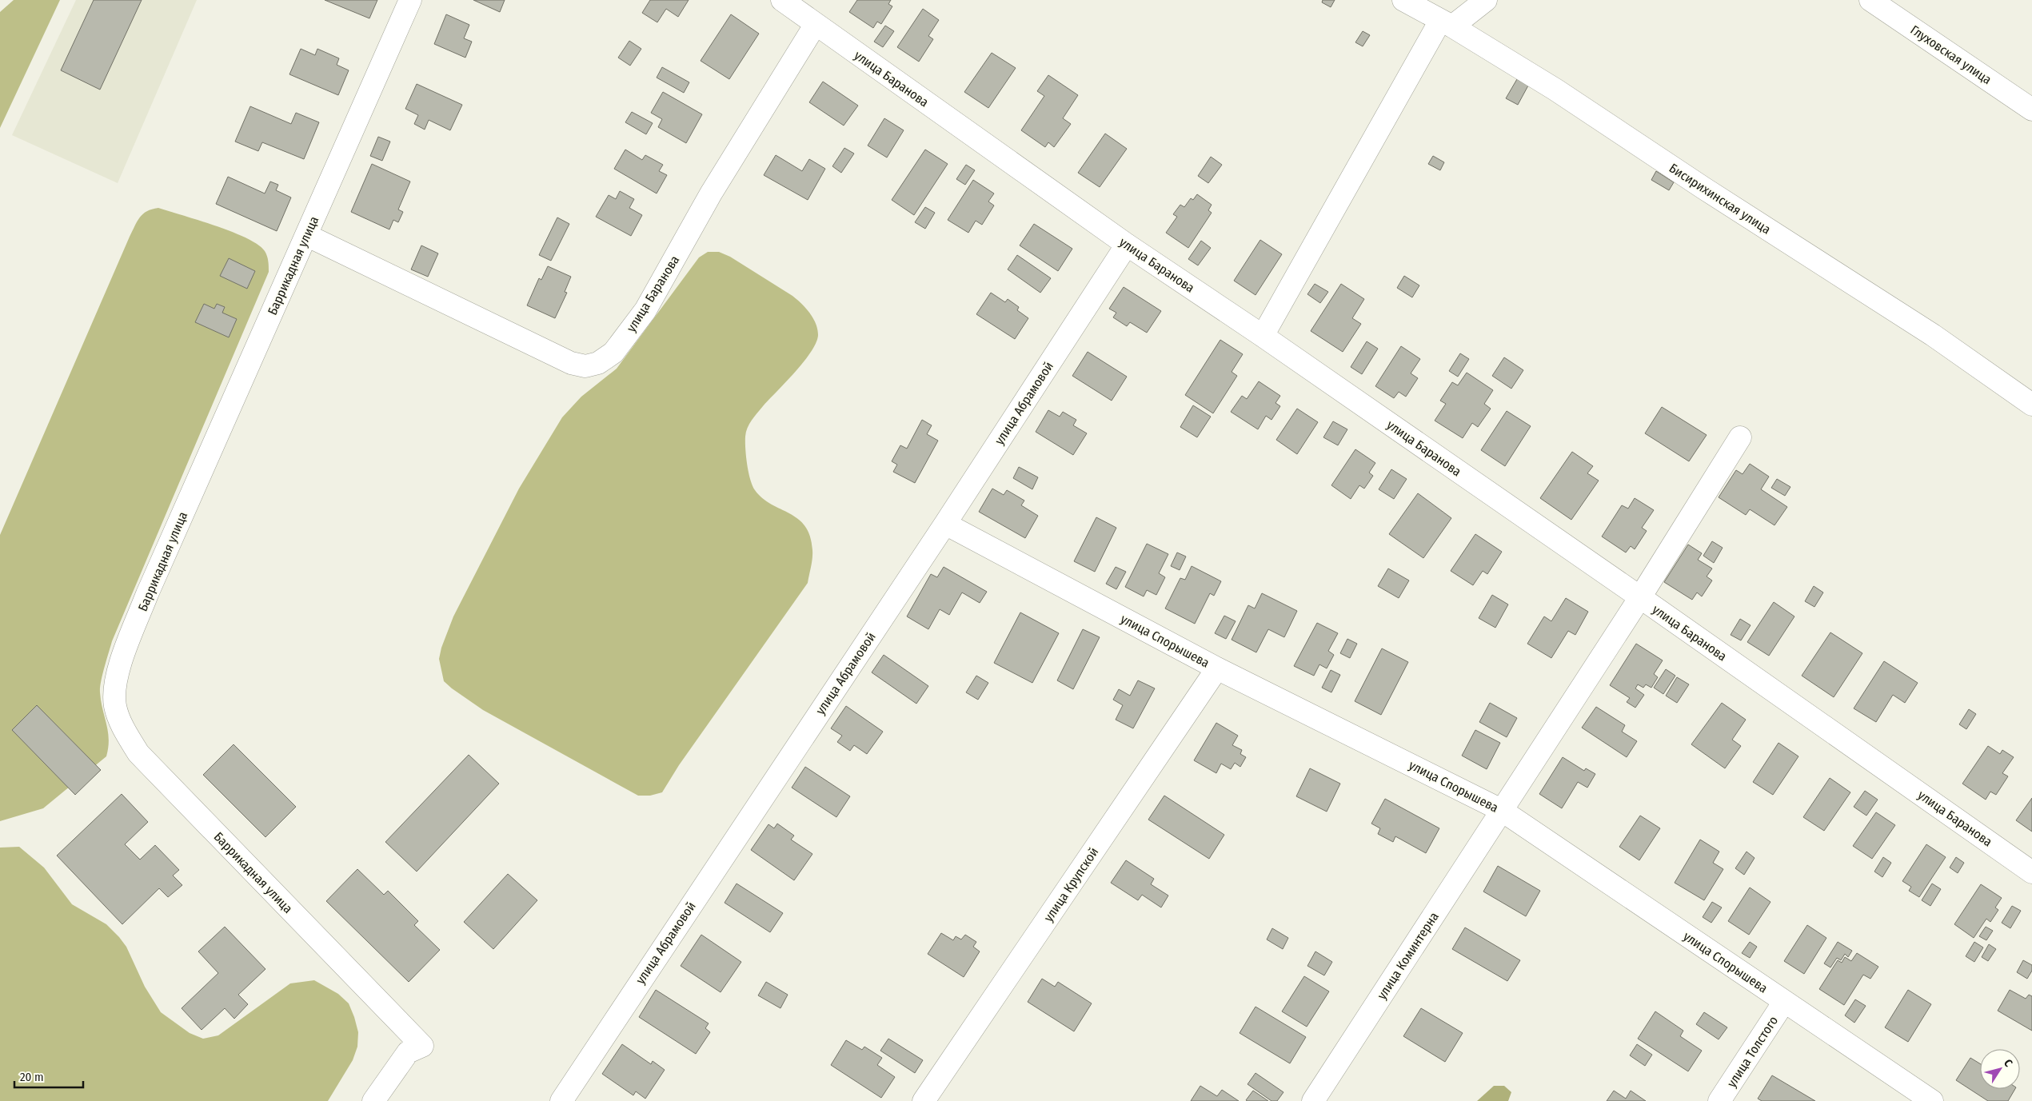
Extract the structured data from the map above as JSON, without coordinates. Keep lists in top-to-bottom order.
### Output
{
  "streets": {
    "street": [
      "Глуховская улица",
      "улица Баранова",
      "Бисирихинская улица",
      "Баррикадная улица",
      "улица Абрамовой",
      "улица Спорышева",
      "улица Крупской",
      "улица Коминтерна",
      "улица Толстого"
    ]
  },
  "crossings": [
    ["улица Баранова", "Баррикадная улица"],
    ["улица Баранова", "улица Абрамовой"],
    ["улица Баранова", "улица Коминтерна"],
    ["улица Абрамовой", "улица Спорышева"],
    ["улица Спорышева", "улица Крупской"],
    ["улица Спорышева", "улица Коминтерна"],
    ["улица Спорышева", "улица Толстого"]
  ],
  "scale_bar": "20 m",
  "north": "top right"
}
